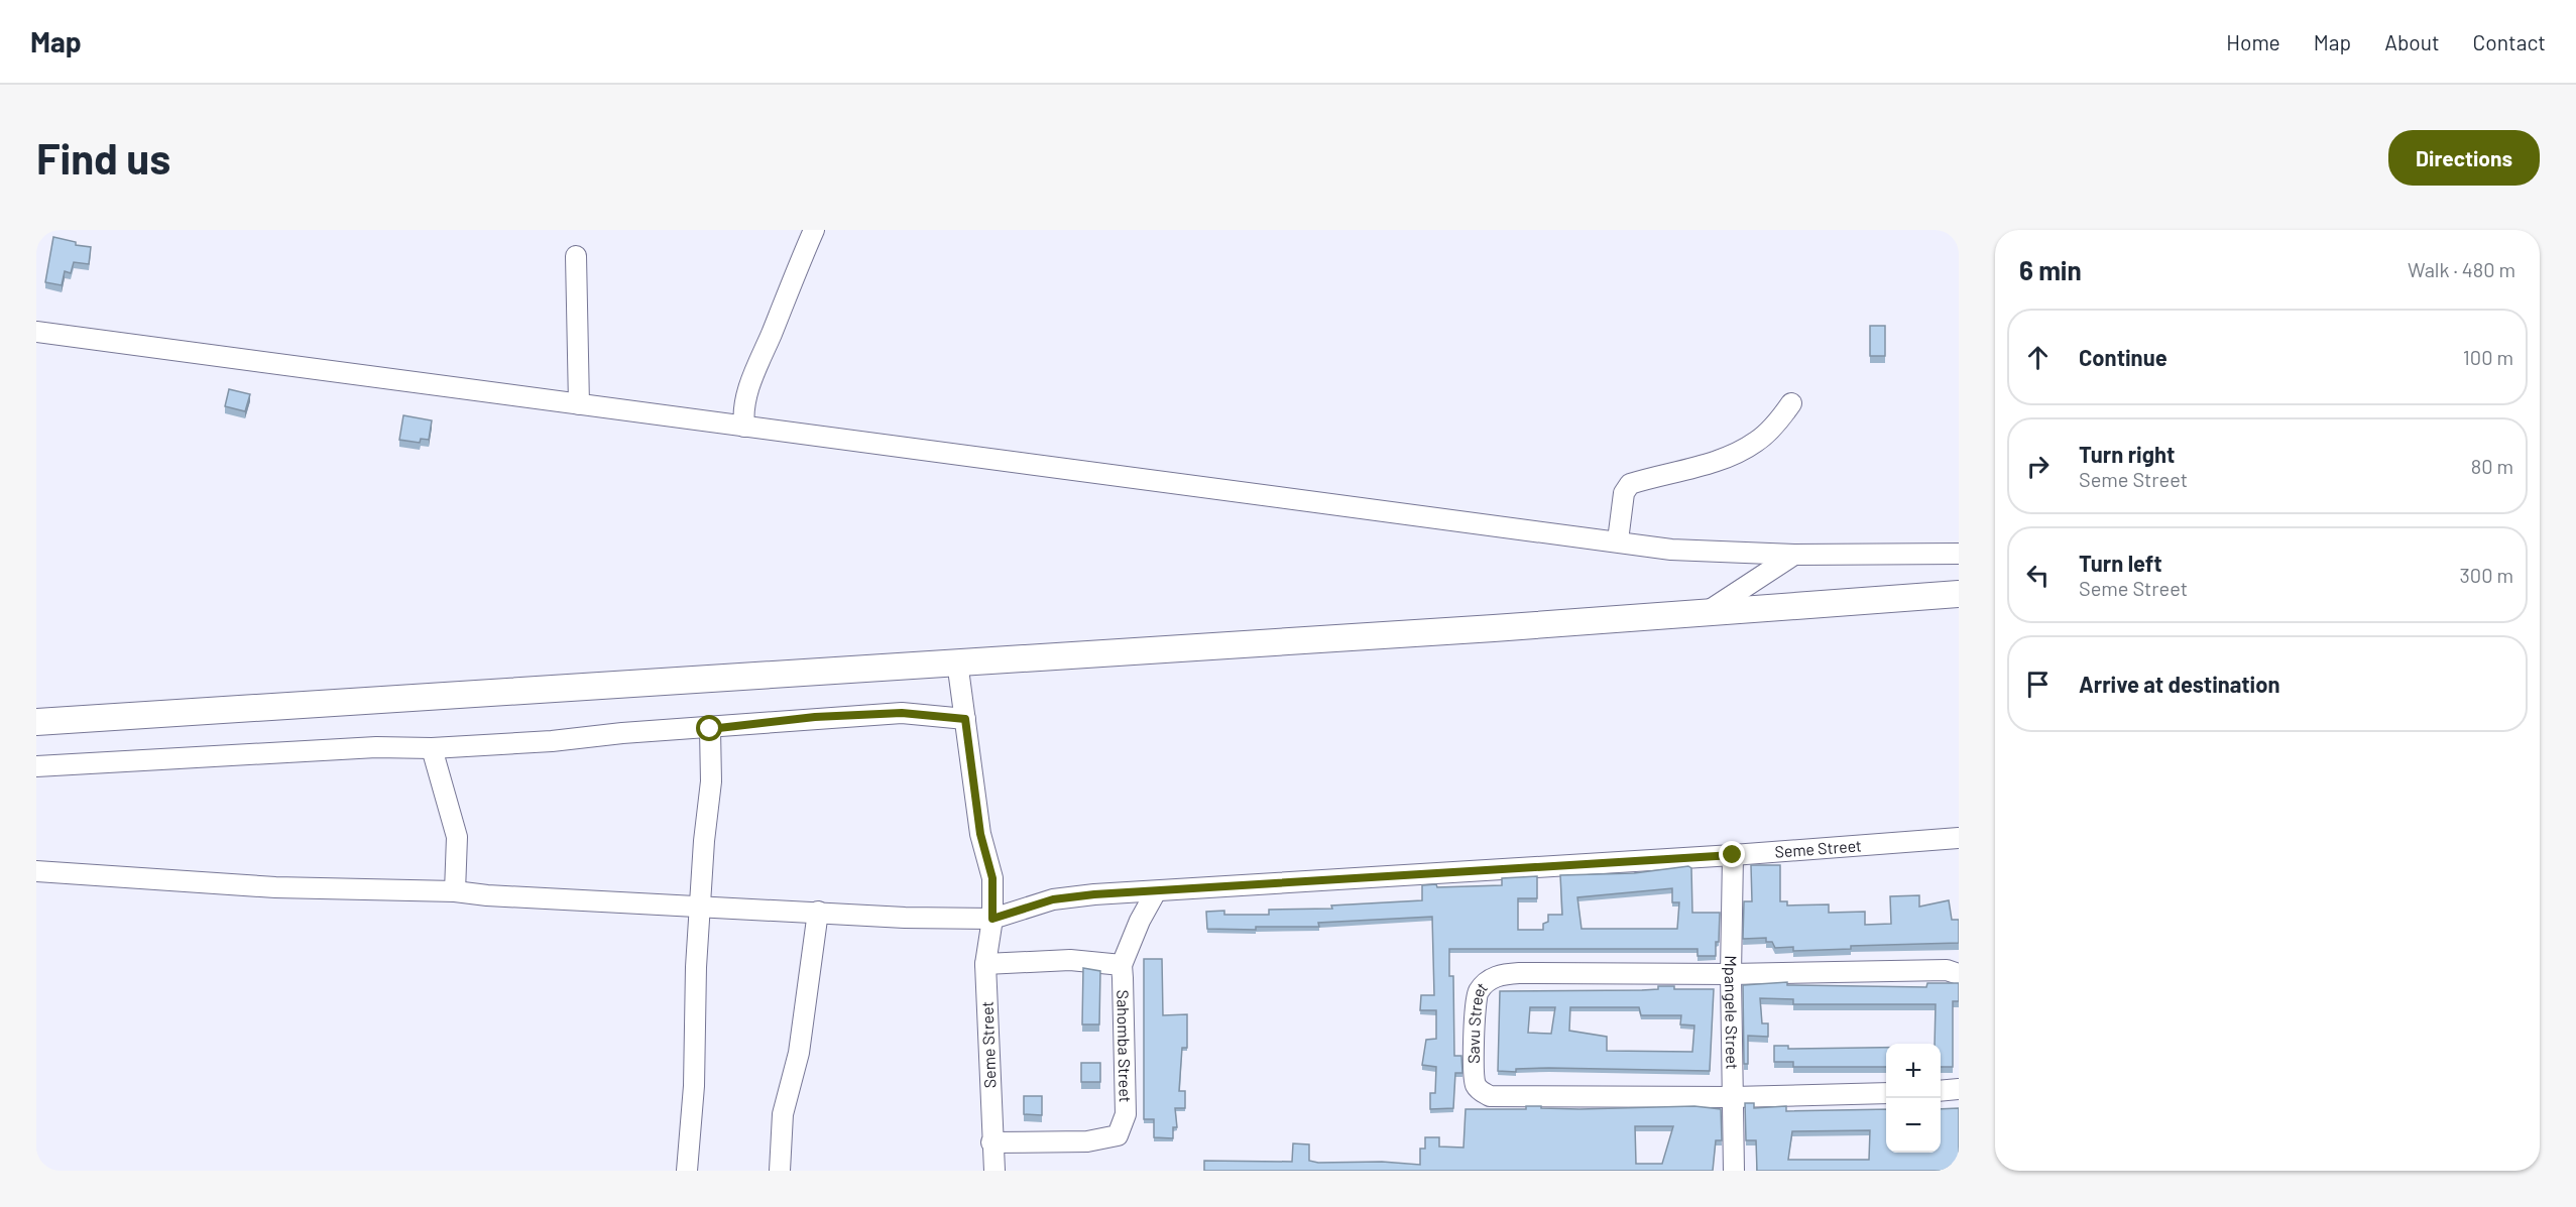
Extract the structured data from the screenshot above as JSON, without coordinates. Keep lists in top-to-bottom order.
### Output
{
  "streets": {
    "street": [
      "Seme Street",
      "Mpangele Street",
      "Savu Street",
      "Sahomba Street"
    ]
  },
  "crossings": [
    ["Seme Street", "Mpangele Street"],
    ["Seme Street", "Sahomba Street"],
    ["Mpangele Street", "Savu Street"]
  ],
  "page": {
    "header": "Map",
    "nav": [
      "Home",
      "Map",
      "About",
      "Contact"
    ],
    "buttons": "Directions",
    "title": "Find us",
    "heading": ["6 min", "Walk · 480 m"],
    "list": [
      ["Continue", "100 m"],
      ["Turn right", "Seme Street", "80 m"],
      ["Turn left", "Seme Street", "300 m"],
      "Arrive at destination"
    ],
    "map_buttons": ["+", "−"]
  }
}
